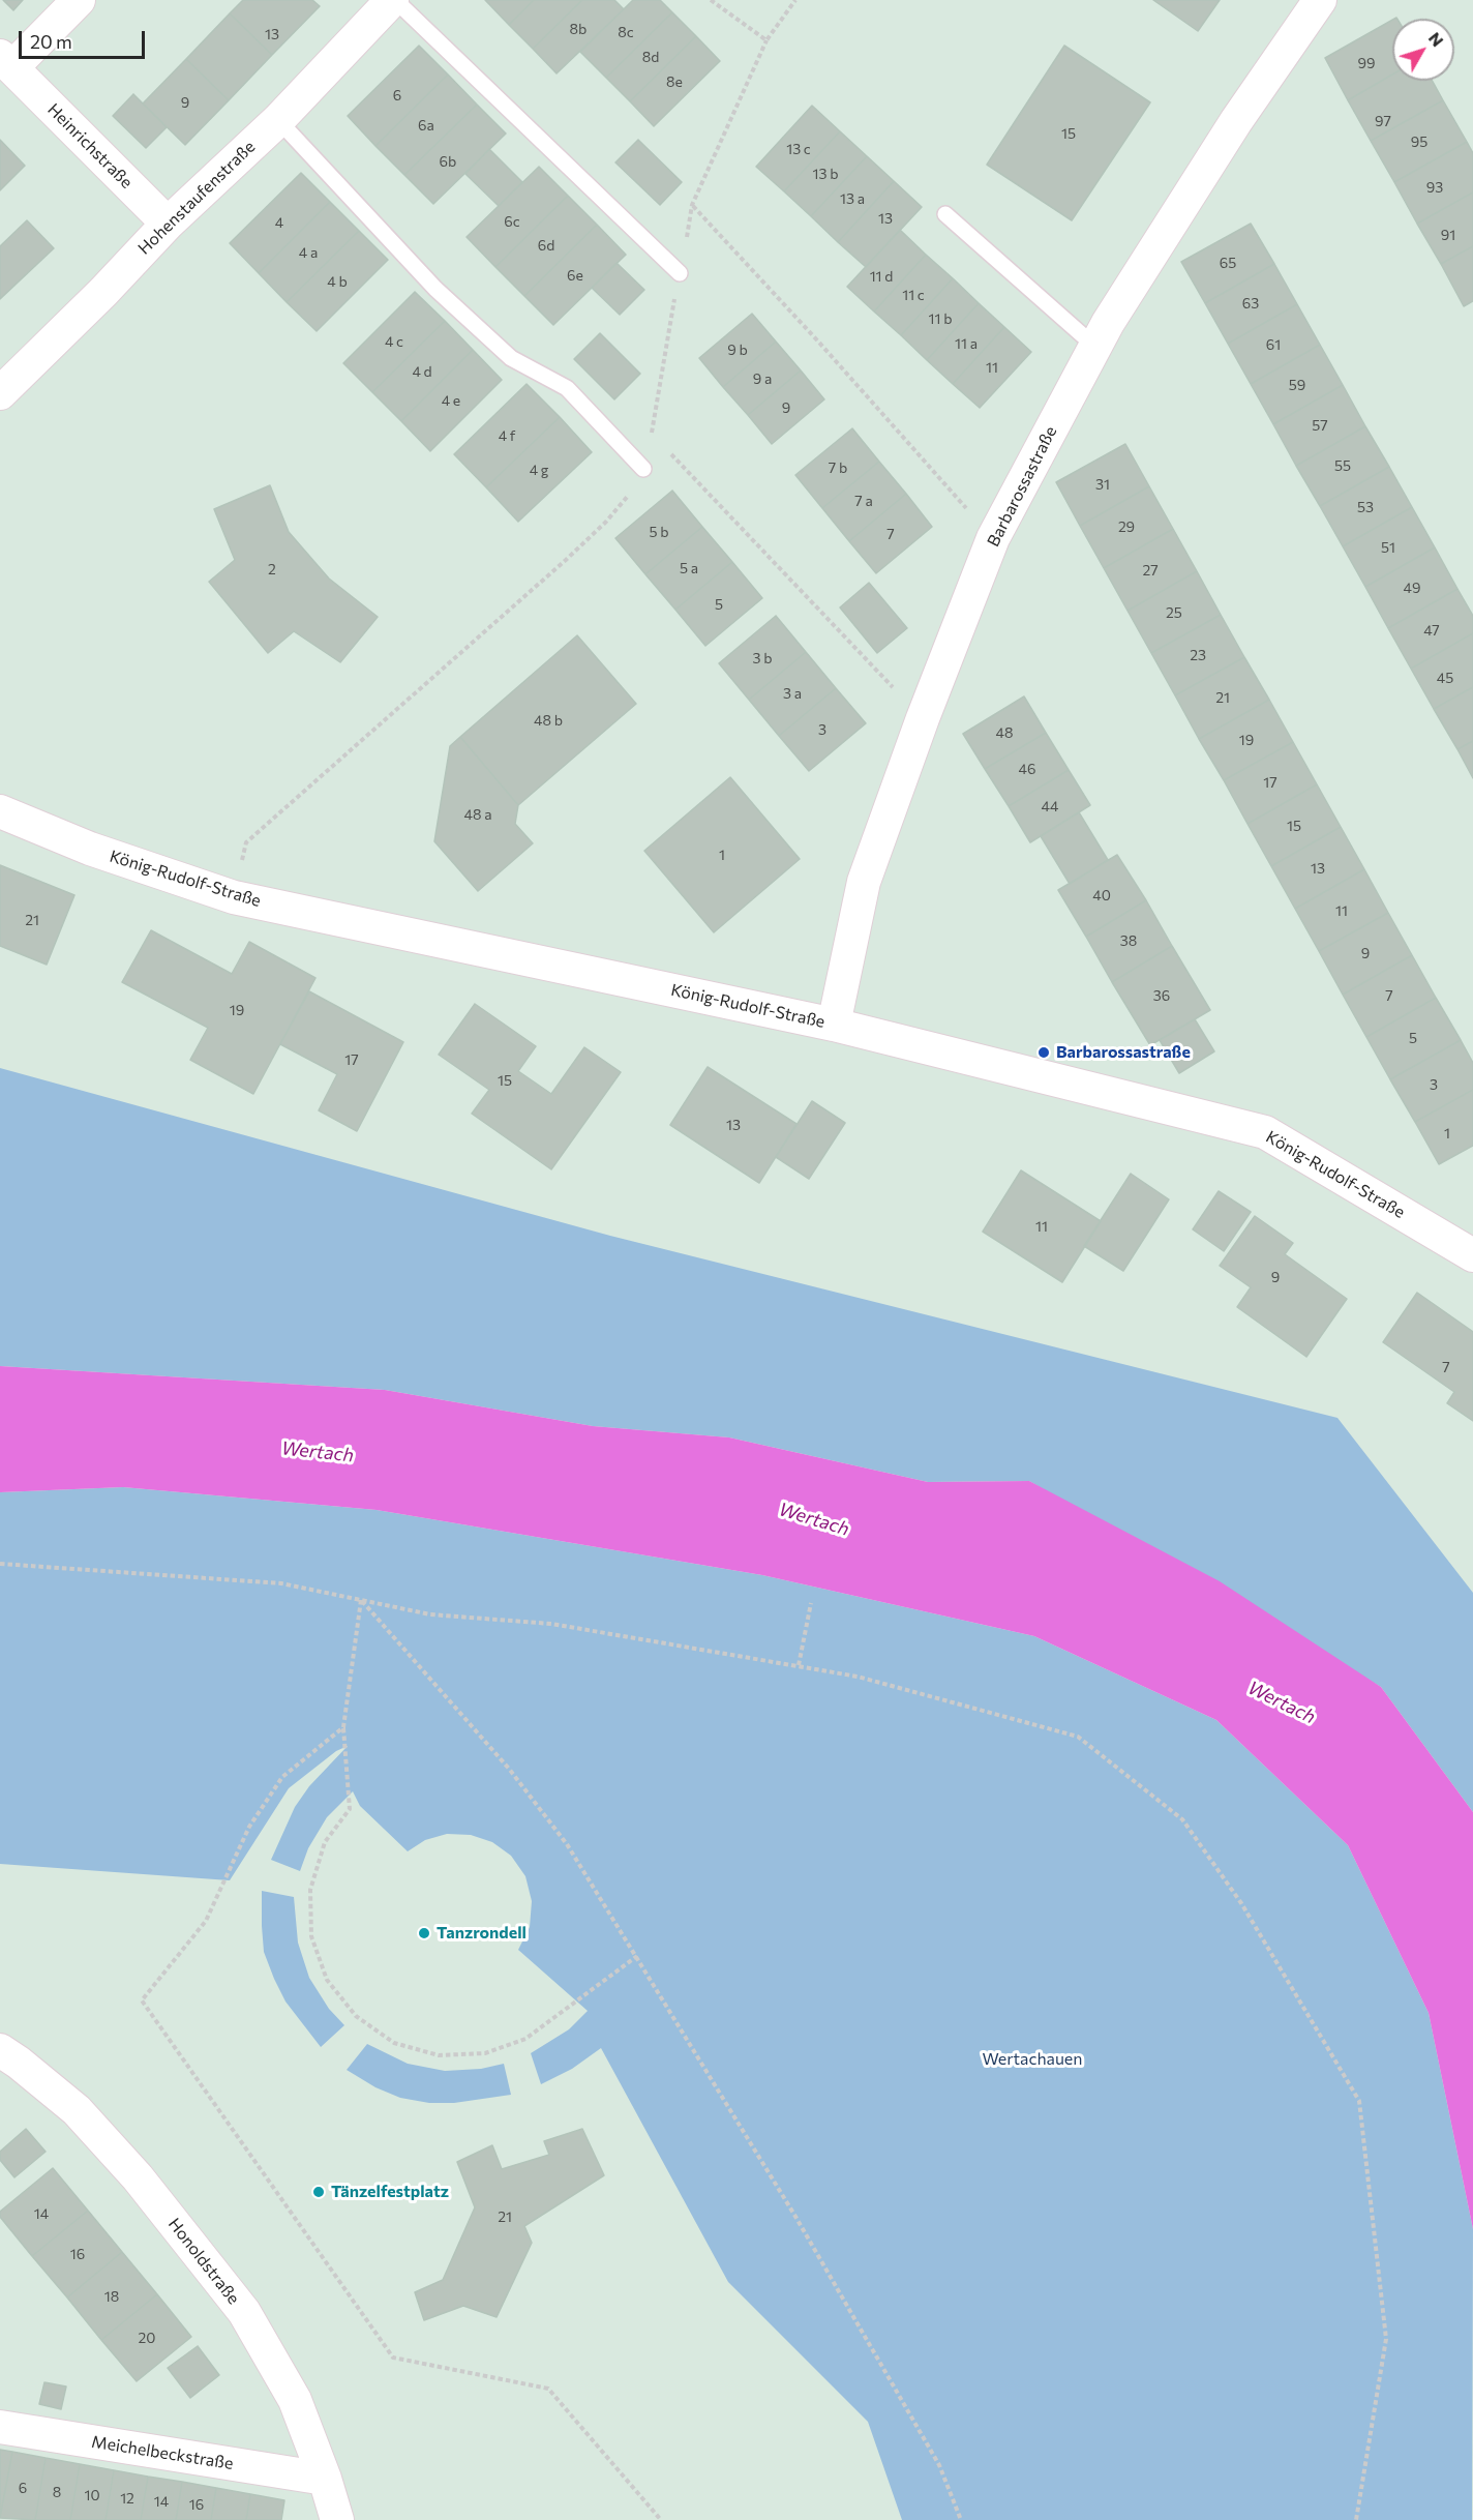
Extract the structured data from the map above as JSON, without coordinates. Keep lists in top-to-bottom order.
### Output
{
  "streets": {
    "street": [
      "Heinrichstraße",
      "Hohenstaufenstraße",
      "Barbarossastraße",
      "König-Rudolf-Straße",
      "Honoldstraße",
      "Meichelbeckstraße"
    ]
  },
  "crossings": [
    ["Heinrichstraße", "Hohenstaufenstraße"],
    ["Barbarossastraße", "König-Rudolf-Straße"],
    ["Honoldstraße", "Meichelbeckstraße"]
  ],
  "water": ["Wertach"],
  "parks": ["Wertachauen"],
  "places": ["Barbarossastraße", "Tanzrondell", "Tänzelfestplatz"],
  "house_numbers": [
    "8b",
    "8c",
    "13",
    "8d",
    "99",
    "8e",
    "6",
    "9",
    "97",
    "6a",
    "15",
    "95",
    "13 c",
    "6b",
    "13 b",
    "93",
    "13 a",
    "13",
    "6c",
    "4",
    "91",
    "6d",
    "4 a",
    "65",
    "6e",
    "11 d",
    "4 b",
    "11 c",
    "63",
    "11 b",
    "4 c",
    "11 a",
    "61",
    "9 b",
    "11",
    "4 d",
    "9 a",
    "59",
    "4 e",
    "9",
    "57",
    "4 f",
    "55",
    "7 b",
    "4 g",
    "31",
    "7 a",
    "53",
    "29",
    "5 b",
    "7",
    "51",
    "5 a",
    "2",
    "27",
    "49",
    "5",
    "25",
    "47",
    "23",
    "3 b",
    "45",
    "3 a",
    "21",
    "48 b",
    "3",
    "48",
    "19",
    "46",
    "17",
    "44",
    "48 a",
    "15",
    "1",
    "13",
    "40",
    "11",
    "21",
    "38",
    "9",
    "36",
    "7",
    "19",
    "5",
    "17",
    "15",
    "3",
    "13",
    "1",
    "11",
    "9",
    "7",
    "14",
    "21",
    "16",
    "18",
    "20",
    "6",
    "8",
    "10",
    "12",
    "14",
    "16"
  ],
  "scale_bar": "20 m",
  "north": "top right"
}
